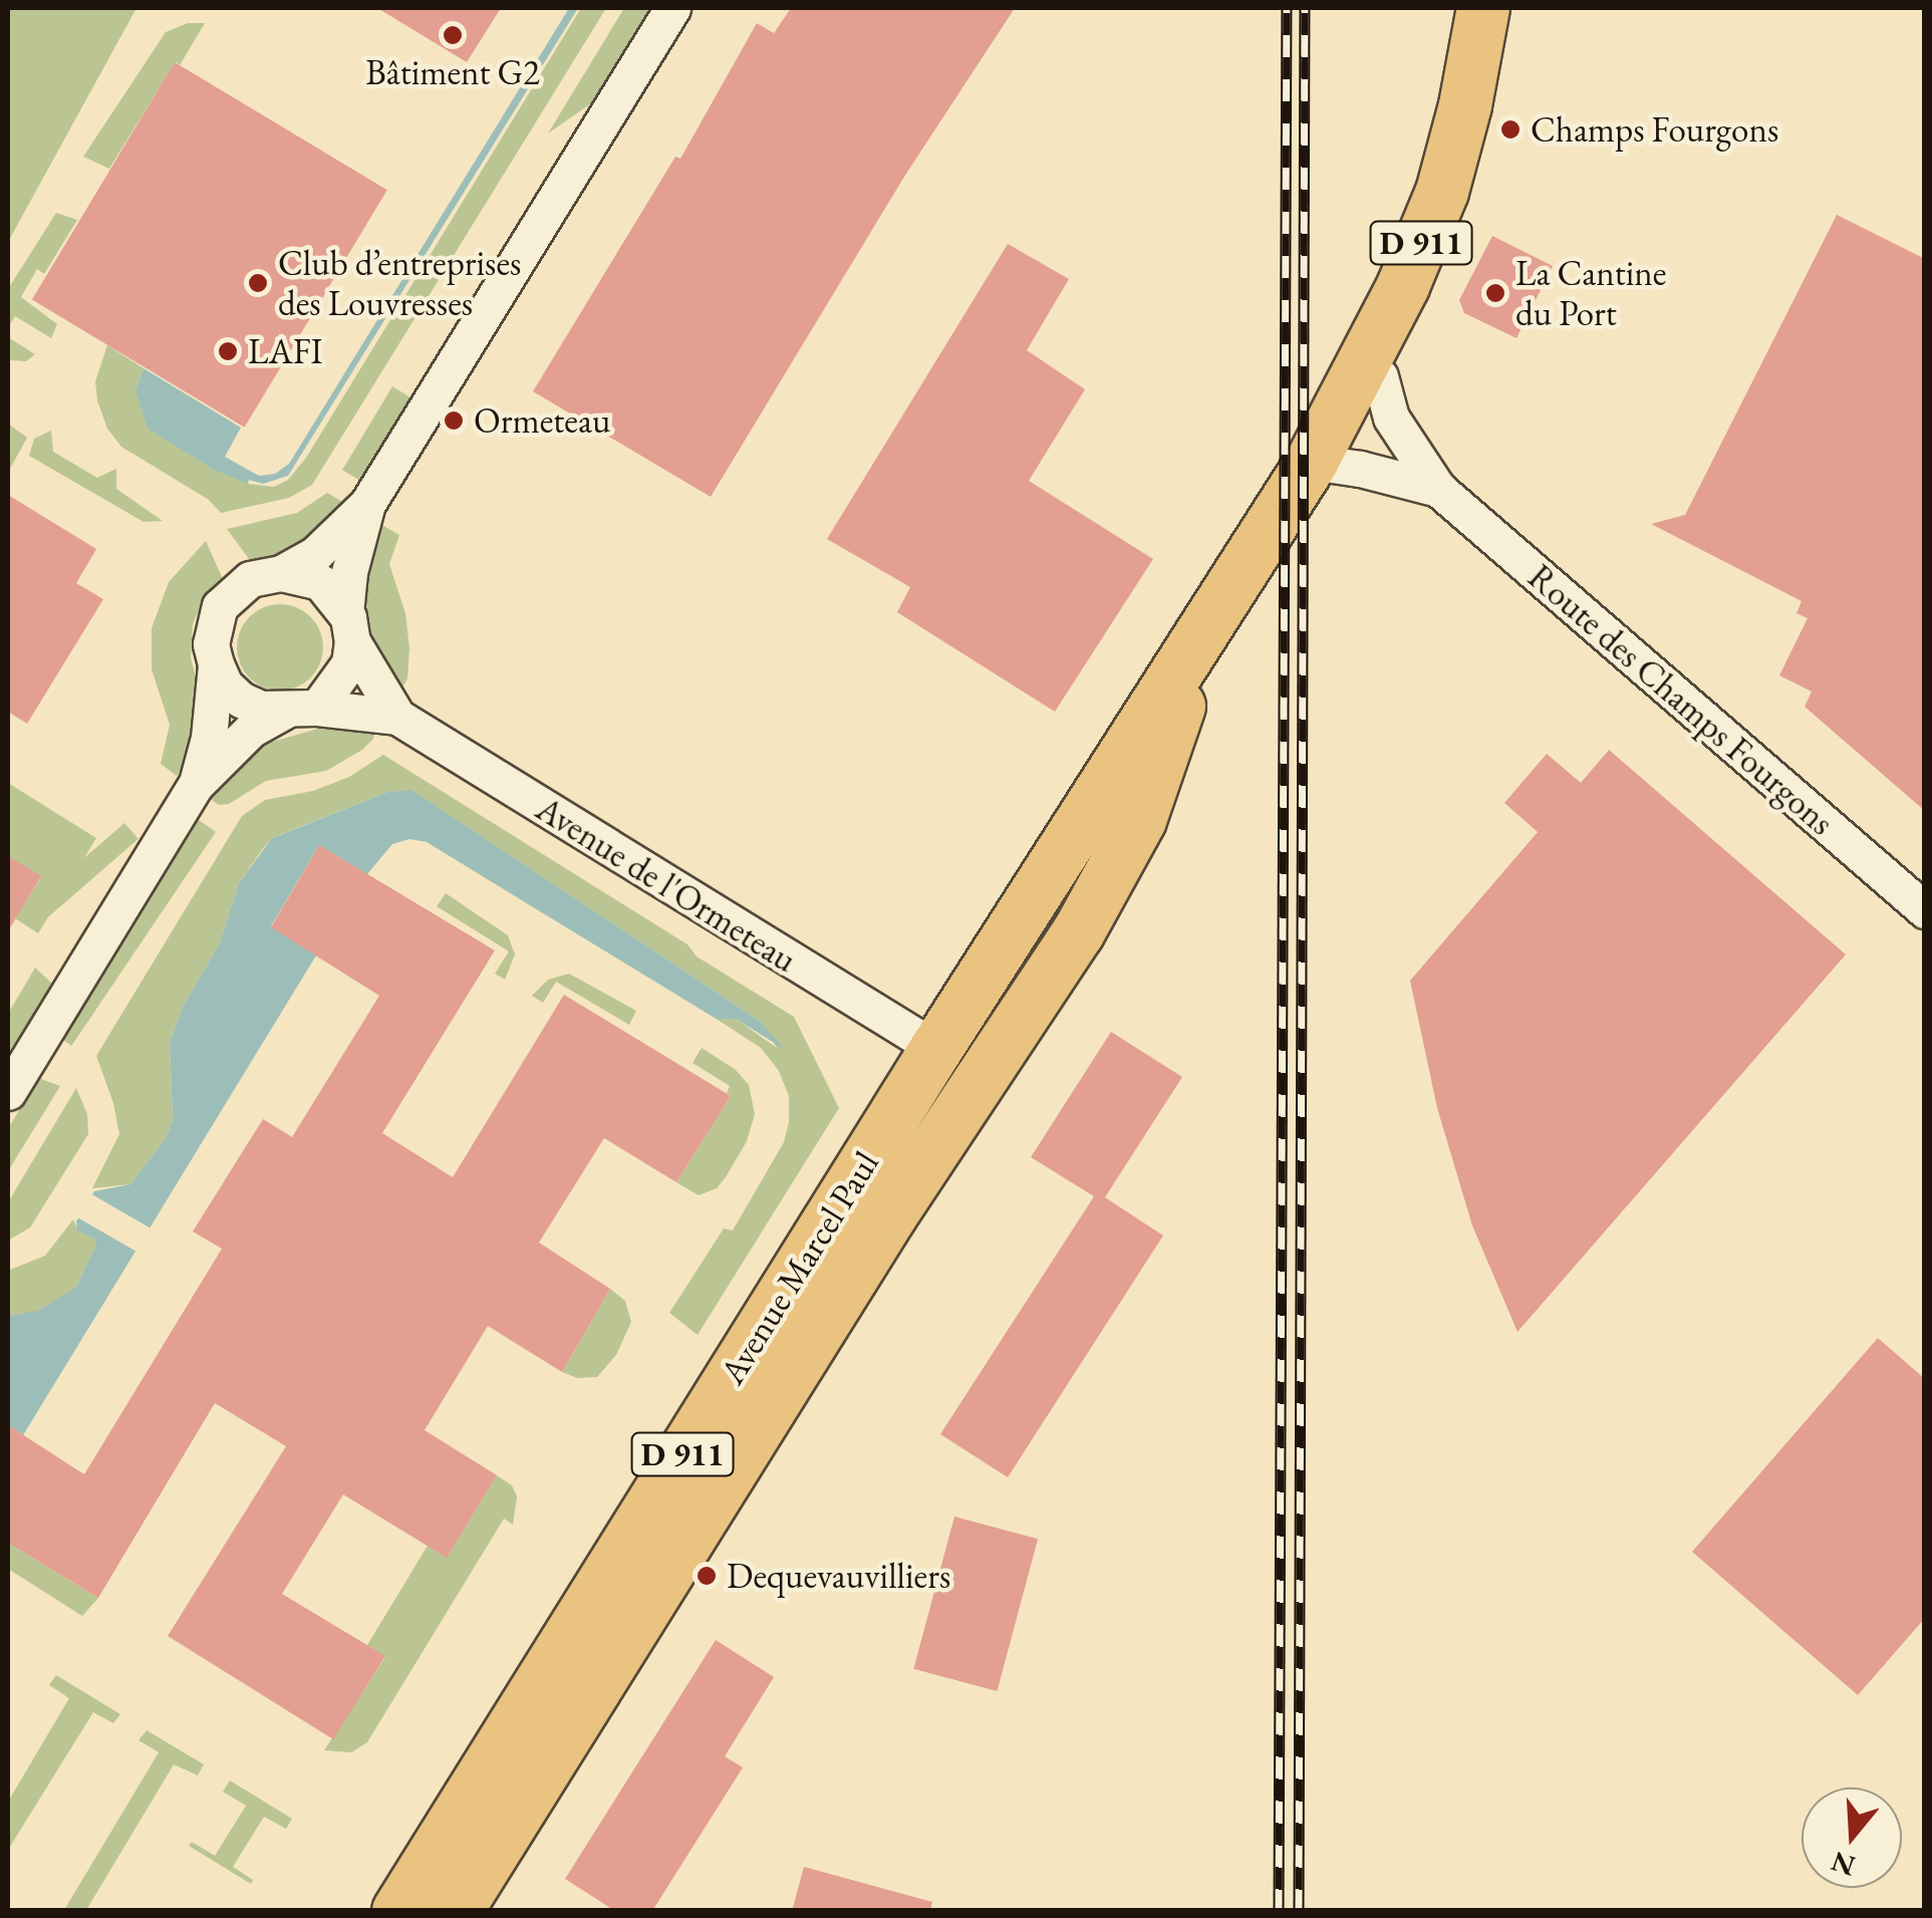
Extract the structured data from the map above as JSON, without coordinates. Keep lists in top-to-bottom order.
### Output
{
  "streets": {
    "main road": ["D 911", "Avenue Marcel Paul"],
    "street": ["Route des Champs Fourgons", "Avenue de l'Ormeteau"]
  },
  "crossings": [
    ["Route des Champs Fourgons", "Avenue Marcel Paul"],
    ["Avenue de l'Ormeteau", "Avenue Marcel Paul"]
  ],
  "places": [
    "Bâtiment G2",
    "Champs Fourgons",
    "Club d’entreprises des Louvresses",
    "La Cantine du Port",
    "LAFI",
    "Ormeteau",
    "Dequevauvilliers"
  ],
  "north": "bottom"
}
